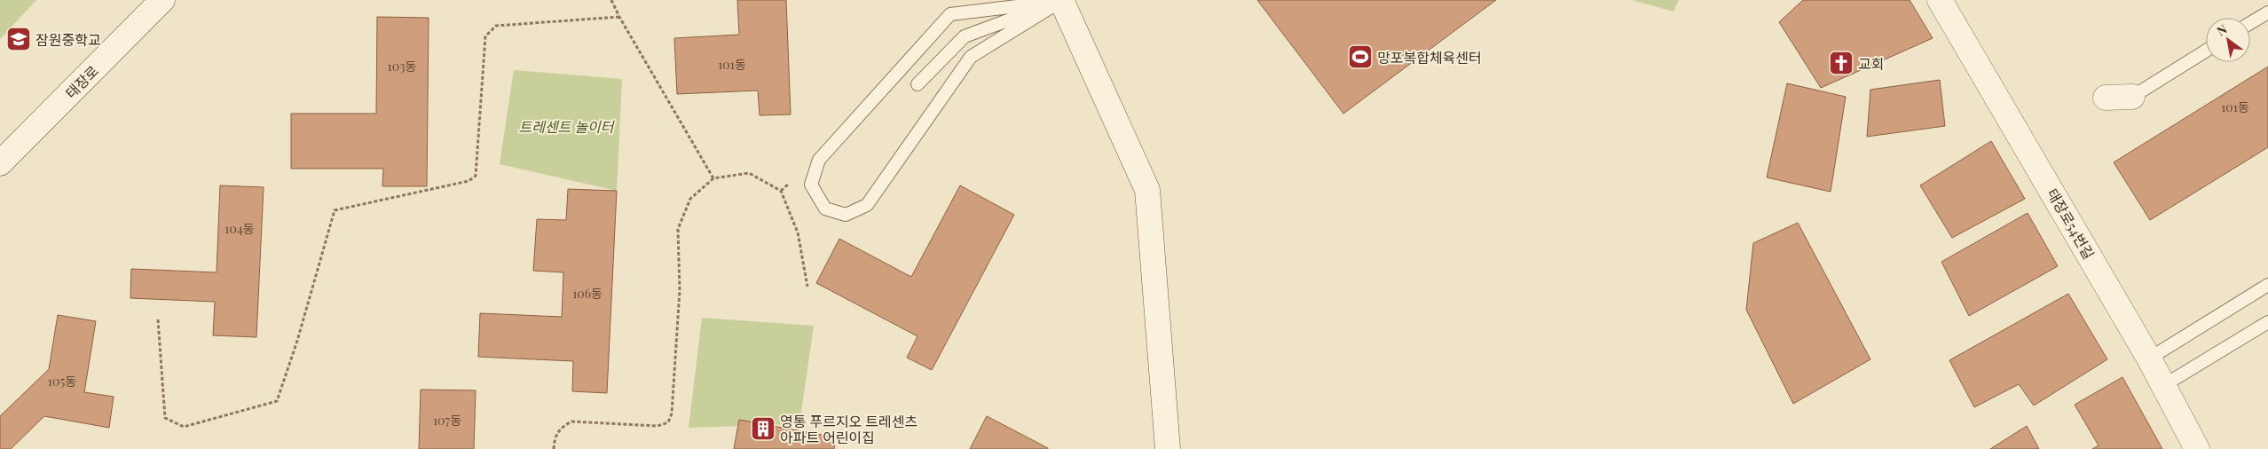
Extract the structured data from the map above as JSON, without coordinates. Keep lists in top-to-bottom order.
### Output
{
  "streets": {
    "street": ["태장로", "태장로54번길"]
  },
  "parks": ["트레센트 놀이터"],
  "places": {
    "school or university": ["잠원중학교"],
    "sports": ["망포복합체육센터"],
    "church": ["교회"],
    "building": ["영통 푸르지오 트레센츠 아파트 어린이집"]
  },
  "house_numbers": [
    "101동",
    "103동",
    "101동",
    "104동",
    "106동",
    "105동",
    "107동"
  ],
  "north": "top left"
}
